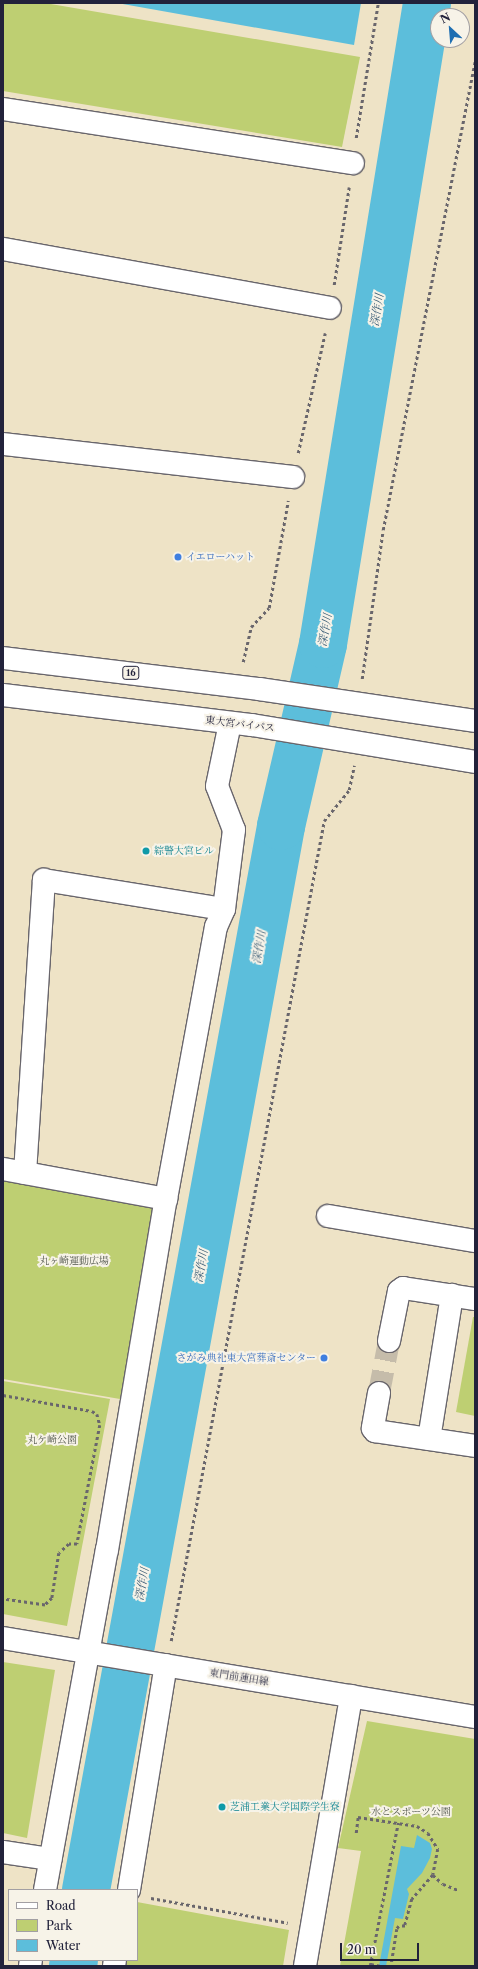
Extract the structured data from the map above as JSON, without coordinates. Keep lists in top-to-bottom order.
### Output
{
  "streets": {
    "main road": ["16", "東大宮バイパス", "東門前蓮田線"]
  },
  "water": ["深作川"],
  "parks": ["丸ヶ崎運動広場", "丸ケ崎公園", "水とスポーツ公園"],
  "places": [
    "イエローハット",
    "綜警大宮ビル",
    "さがみ典礼東大宮葬斎センター",
    "芝浦工業大学国際学生寮"
  ],
  "legend": ["Road", "Park", "Water"],
  "scale_bar": "20 m",
  "north": "top left"
}
